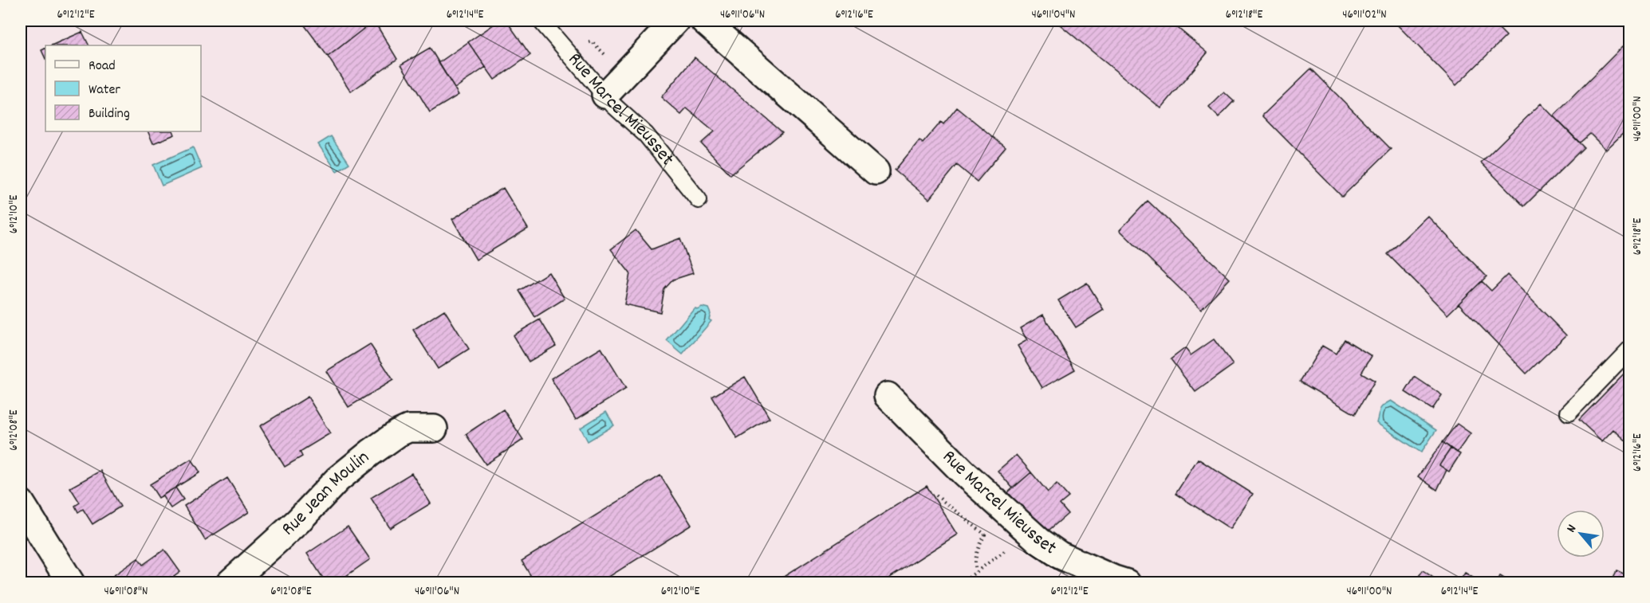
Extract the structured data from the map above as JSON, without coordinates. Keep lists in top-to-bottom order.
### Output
{
  "streets": {
    "street": ["Rue Marcel Mieusset", "Rue Jean Moulin"]
  },
  "legend": ["Road", "Water", "Building"],
  "north": "top left",
  "coordinates": [
    "6°12'12\"E",
    "6°12'14\"E",
    "46°11'06\"N",
    "6°12'16\"E",
    "46°11'04\"N",
    "6°12'18\"E",
    "46°11'02\"N",
    "46°11'00\"N",
    "6°12'10\"E",
    "6°12'08\"E",
    "46°11'08\"N"
  ]
}
